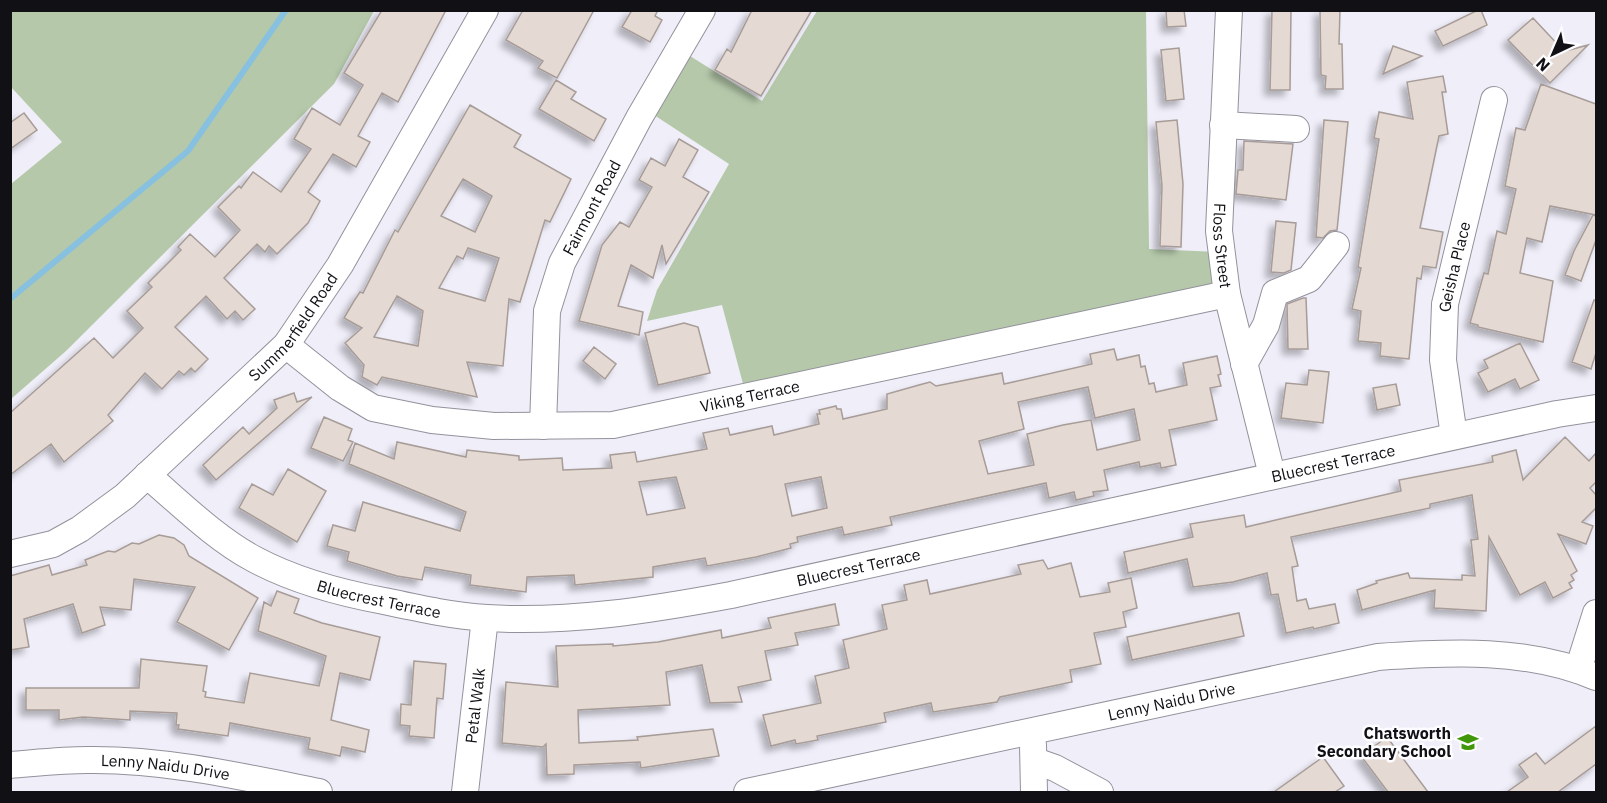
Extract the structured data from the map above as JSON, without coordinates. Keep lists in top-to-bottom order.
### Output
{
  "streets": {
    "street": [
      "Fairmont Road",
      "Floss Street",
      "Geisha Place",
      "Summerfield Road",
      "Viking Terrace",
      "Bluecrest Terrace",
      "Lenny Naidu Drive",
      "Petal Walk"
    ]
  },
  "crossings": [
    ["Fairmont Road", "Viking Terrace"],
    ["Floss Street", "Viking Terrace"],
    ["Floss Street", "Bluecrest Terrace"],
    ["Geisha Place", "Bluecrest Terrace"],
    ["Summerfield Road", "Viking Terrace"],
    ["Summerfield Road", "Bluecrest Terrace"],
    ["Bluecrest Terrace", "Petal Walk"]
  ],
  "places": {
    "school or university": ["Chatsworth Secondary School"]
  },
  "north": "bottom left"
}
